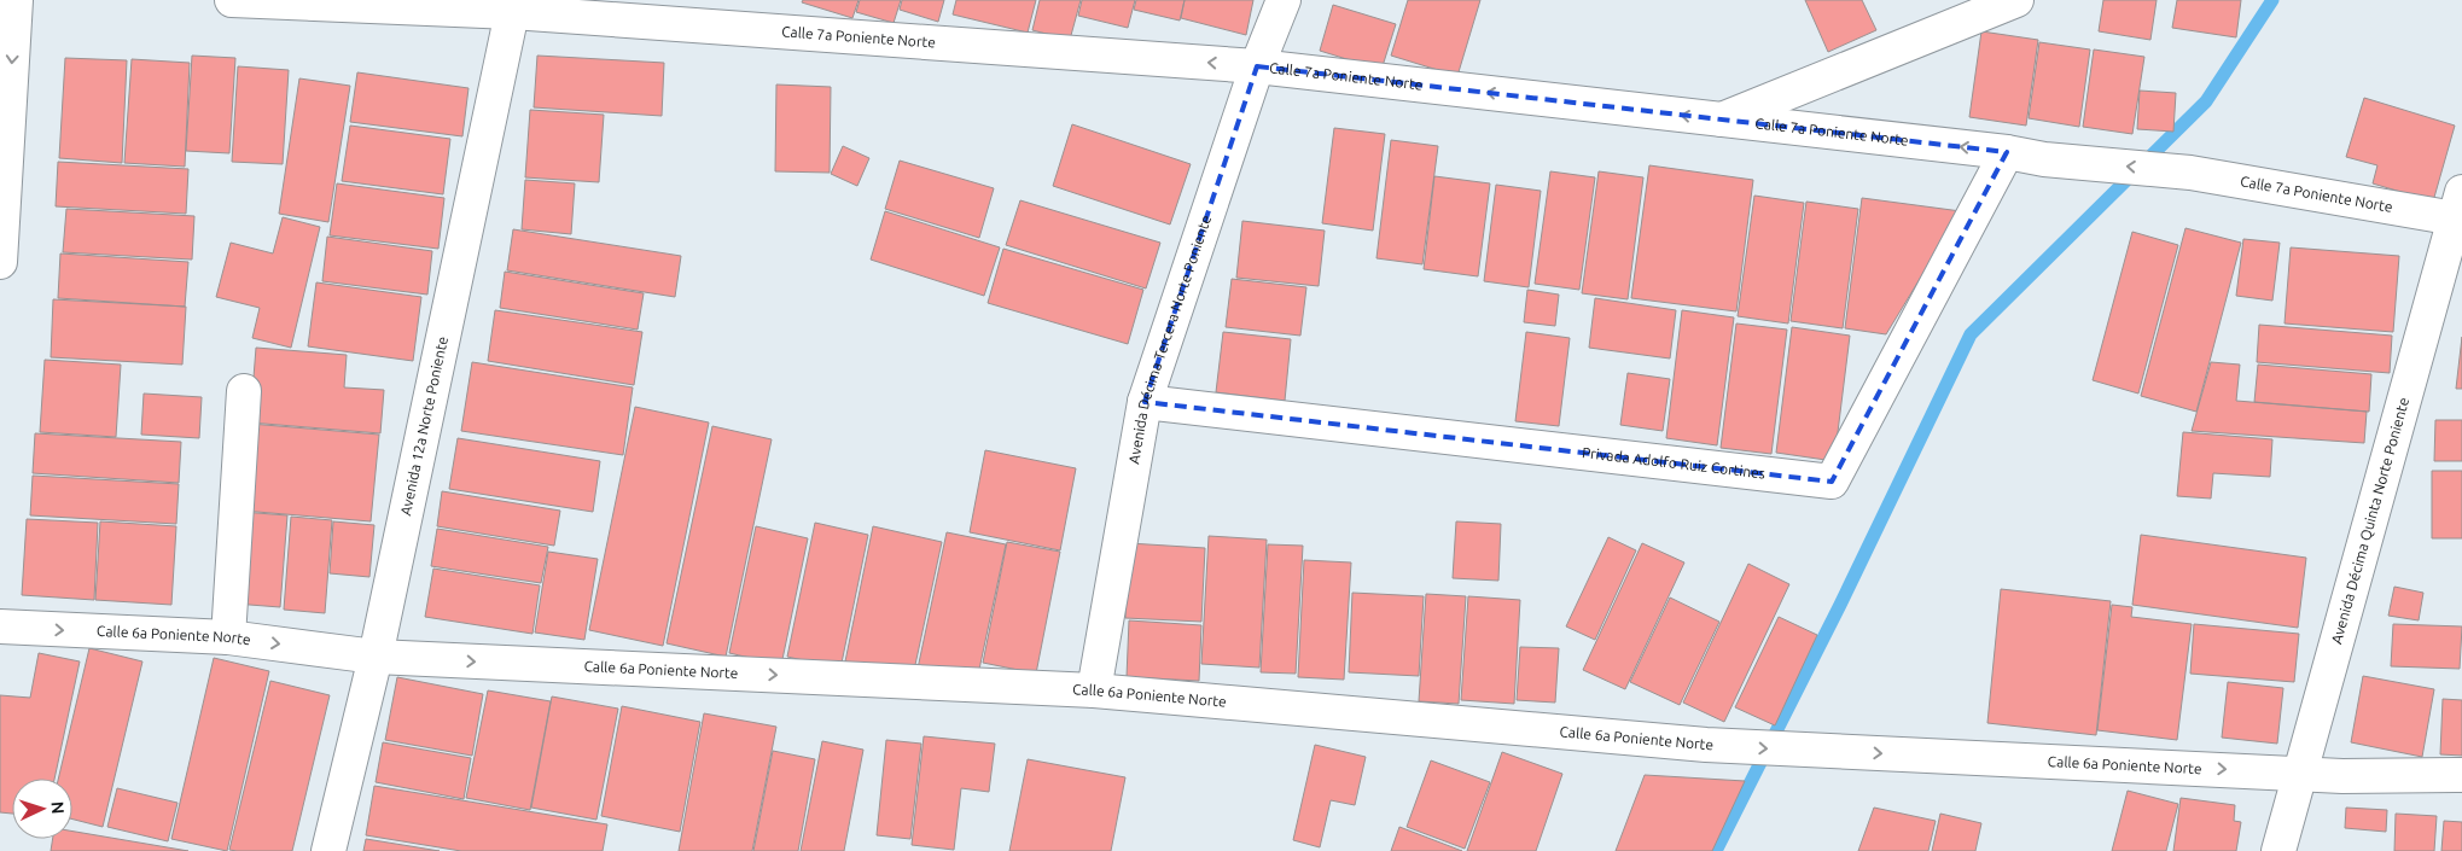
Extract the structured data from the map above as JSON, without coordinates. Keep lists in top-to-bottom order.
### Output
{
  "streets": {
    "street": [
      "Calle 7a Poniente Norte",
      "Avenida Décima Tercera Norte Poniente",
      "Avenida 12a Norte Poniente",
      "Privada Adolfo Ruiz Cortines",
      "Avenida Décima Quinta Norte Poniente",
      "Calle 6a Poniente Norte"
    ]
  },
  "crossings": [
    ["Calle 7a Poniente Norte", "Avenida Décima Tercera Norte Poniente"],
    ["Calle 7a Poniente Norte", "Avenida 12a Norte Poniente"],
    ["Calle 7a Poniente Norte", "Privada Adolfo Ruiz Cortines"],
    ["Calle 7a Poniente Norte", "Avenida Décima Quinta Norte Poniente"],
    ["Avenida Décima Tercera Norte Poniente", "Privada Adolfo Ruiz Cortines"],
    ["Avenida Décima Tercera Norte Poniente", "Calle 6a Poniente Norte"],
    ["Avenida 12a Norte Poniente", "Calle 6a Poniente Norte"],
    ["Avenida Décima Quinta Norte Poniente", "Calle 6a Poniente Norte"]
  ],
  "one_way": ["Calle 7a Poniente Norte", "Calle 6a Poniente Norte"],
  "north": "right"
}
